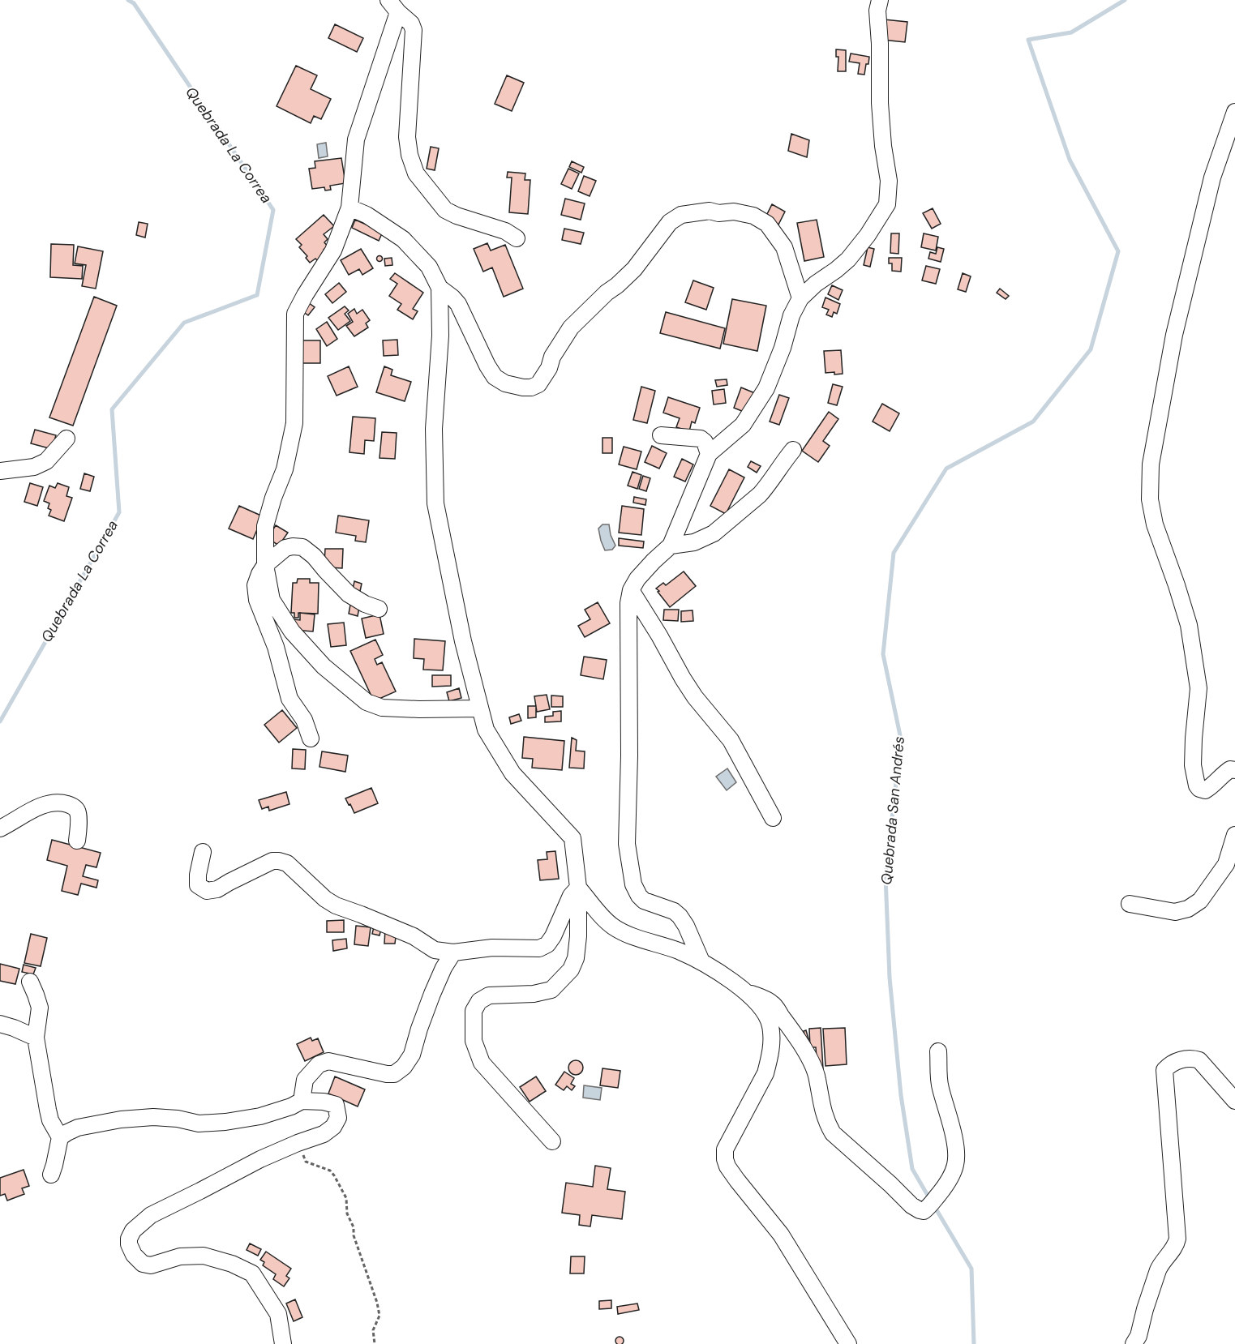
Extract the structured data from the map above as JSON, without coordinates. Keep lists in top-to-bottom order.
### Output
{
  "water": ["Quebrada La Correa", "Quebrada San Andrés"]
}
